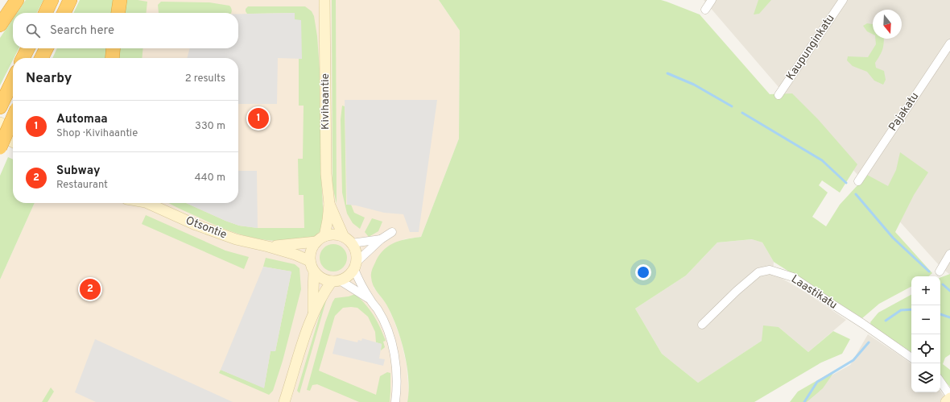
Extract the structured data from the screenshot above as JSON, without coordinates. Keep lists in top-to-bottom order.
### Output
{
  "streets": {
    "main road": ["Kivihaantie", "Otsontie"],
    "street": ["Kaupunginkatu", "Pajakatu", "Laastikatu"]
  },
  "crossings": [
    ["Kivihaantie", "Otsontie"]
  ],
  "north": "bottom",
  "page": {
    "search": "Search here",
    "heading": ["Nearby", "2 results"],
    "list": [
      {
        "mark": "1",
        "name": "Automaa",
        "note": "Shop · Kivihaantie",
        "value": "330 m"
      },
      {
        "mark": "2",
        "name": "Subway",
        "note": "Restaurant",
        "value": "440 m"
      }
    ],
    "pins": ["1", "2"],
    "map_buttons": ["+", "−"]
  }
}
